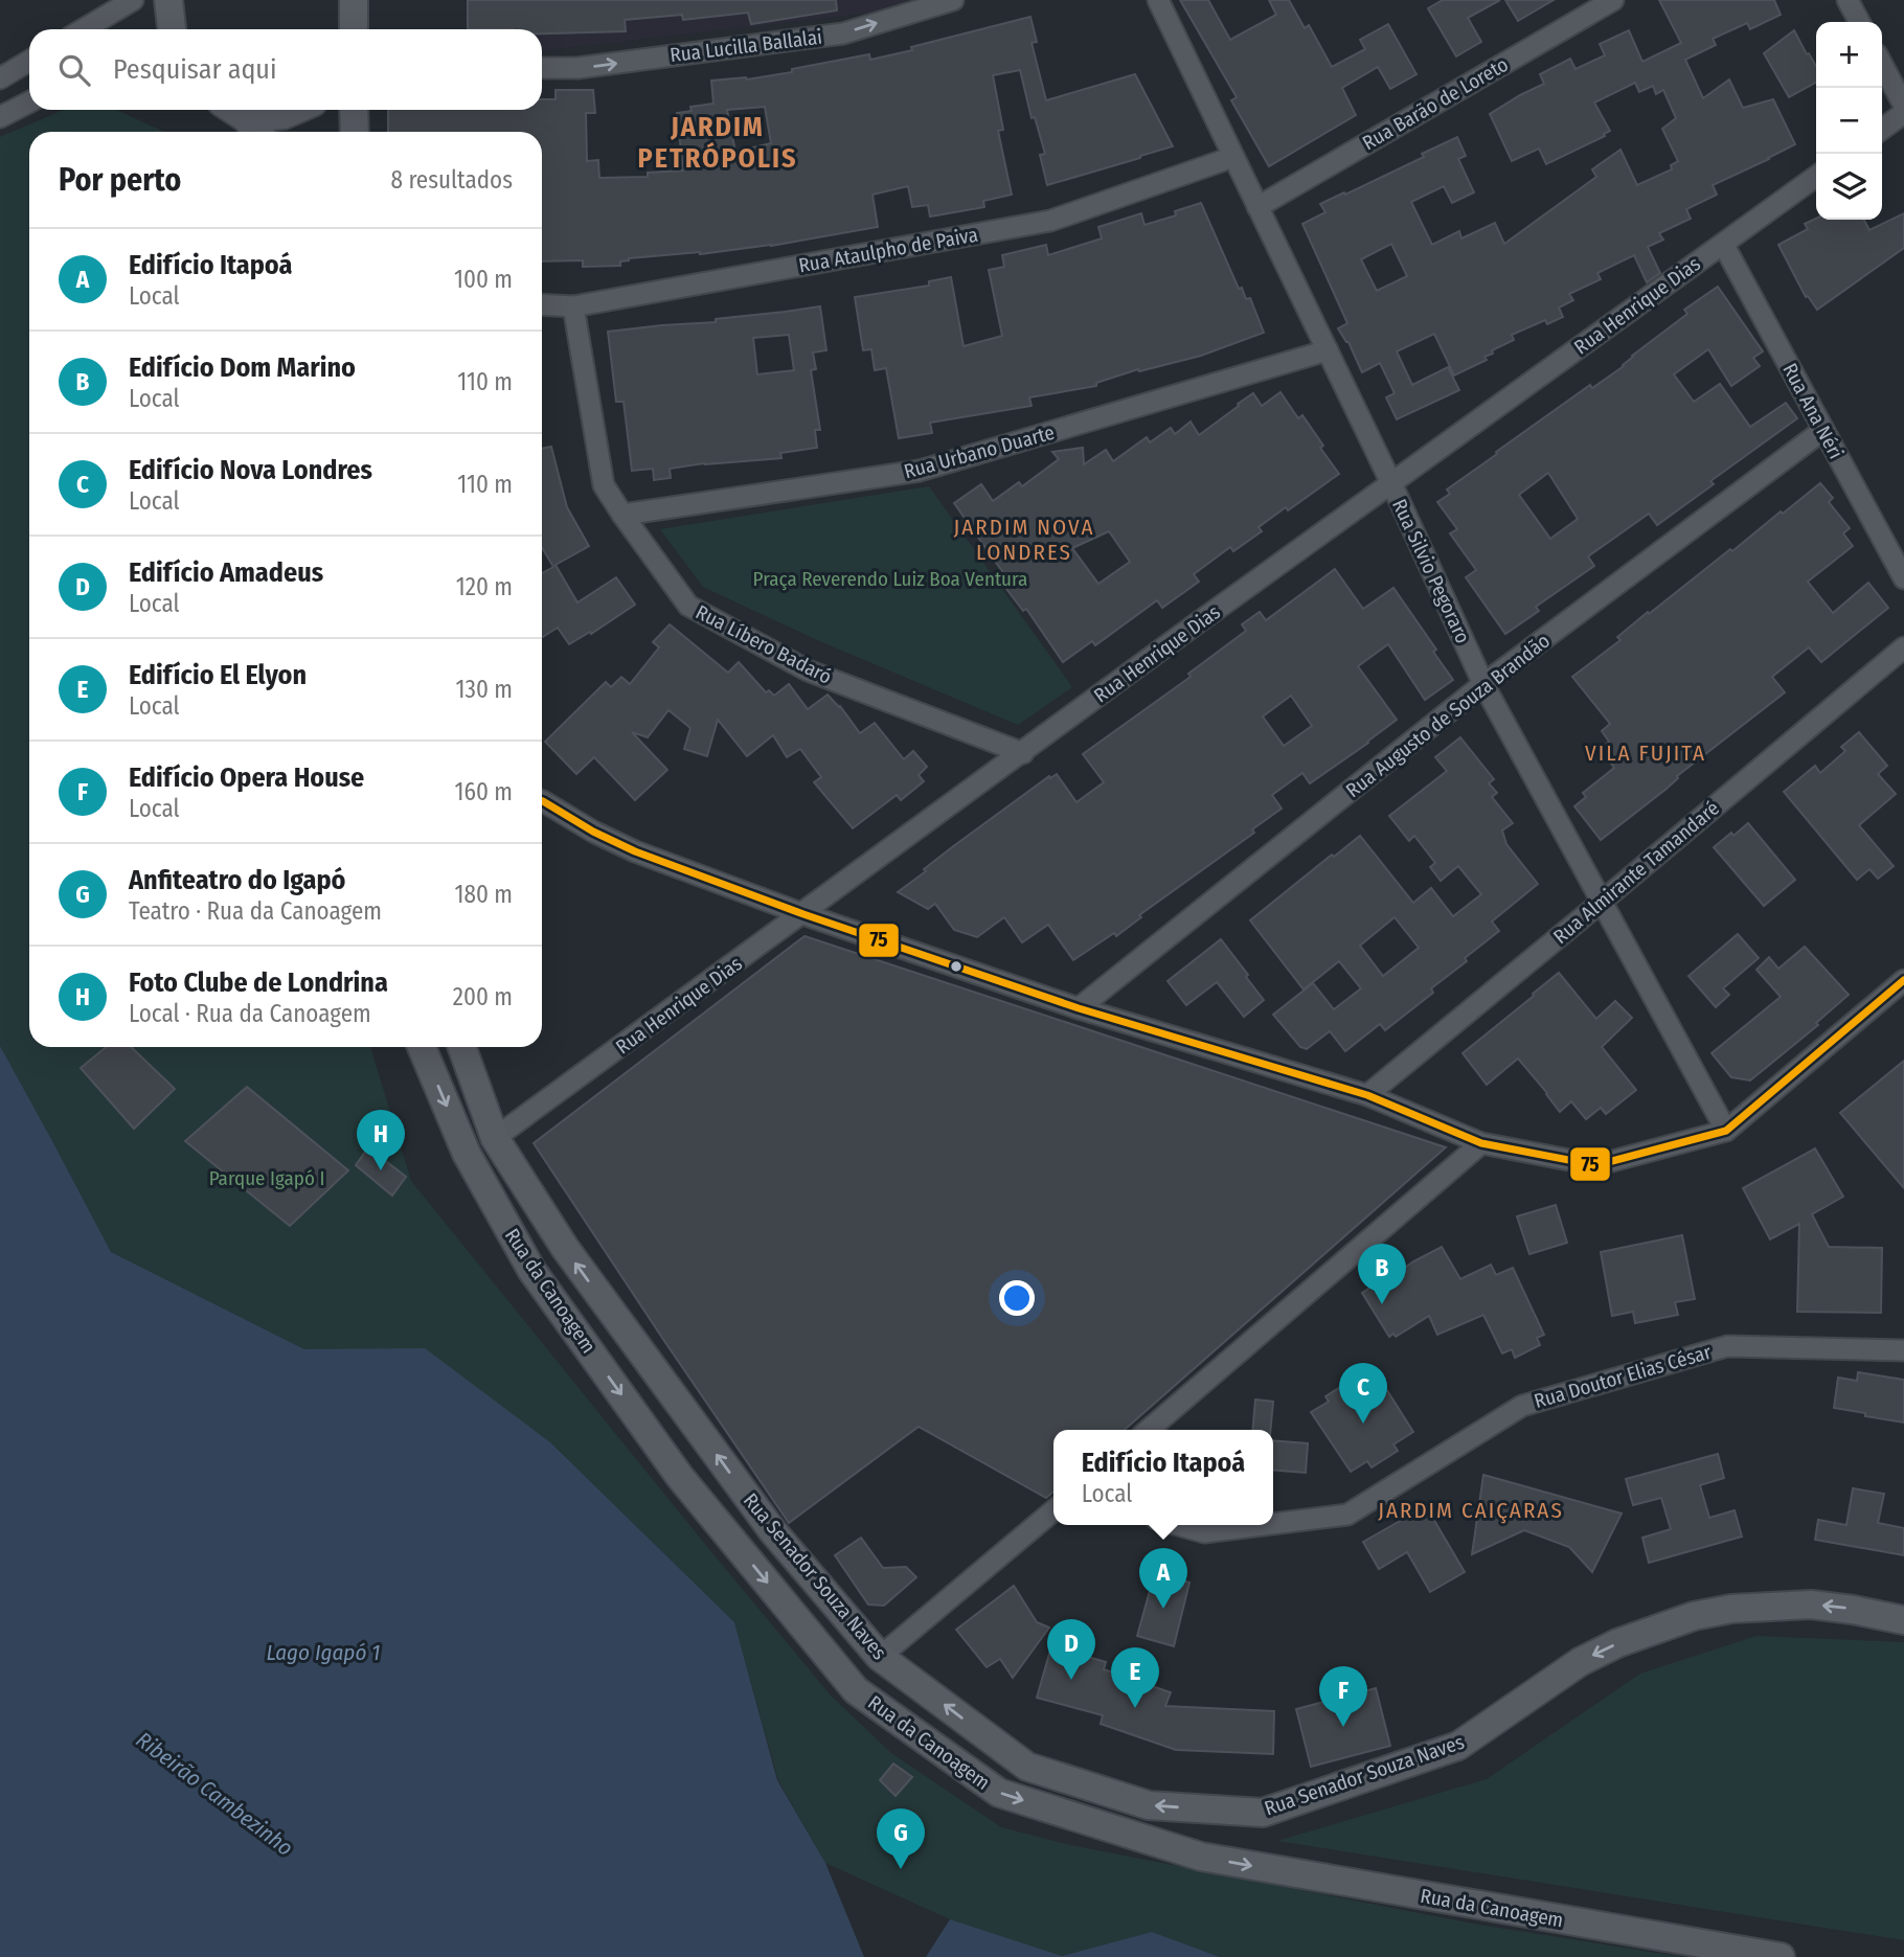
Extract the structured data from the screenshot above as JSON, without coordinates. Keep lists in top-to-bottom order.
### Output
{
  "streets": {
    "main road": ["Rua da Canoagem", "Rua Senador Souza Naves"],
    "street": [
      "Rua Lucilla Ballalai",
      "Rua Barão de Loreto",
      "Rua Ataulpho de Paiva",
      "Rua Henrique Dias",
      "Rua Ana Néri",
      "Rua Urbano Duarte",
      "Rua Silvio Pegoraro",
      "Rua Líbero Badaró",
      "Rua Augusto de Souza Brandão",
      "Rua Almirante Tamandaré",
      "Rua Doutor Elias César"
    ]
  },
  "crossings": [
    ["Rua Barão de Loreto", "Rua Silvio Pegoraro"],
    ["Rua Ataulpho de Paiva", "Rua Silvio Pegoraro"],
    ["Rua Ataulpho de Paiva", "Rua Líbero Badaró"],
    ["Rua Henrique Dias", "Rua Ana Néri"],
    ["Rua Henrique Dias", "Rua Silvio Pegoraro"],
    ["Rua Henrique Dias", "Rua Líbero Badaró"],
    ["Rua Henrique Dias", "Rua Senador Souza Naves"],
    ["Rua Ana Néri", "Rua Augusto de Souza Brandão"],
    ["Rua Urbano Duarte", "Rua Silvio Pegoraro"],
    ["Rua Urbano Duarte", "Rua Líbero Badaró"],
    ["Rua Silvio Pegoraro", "Rua Augusto de Souza Brandão"],
    ["Rua Silvio Pegoraro", "Rua Almirante Tamandaré"]
  ],
  "one_way": ["Rua Lucilla Ballalai", "Rua da Canoagem", "Rua Senador Souza Naves"],
  "districts": [
    "JARDIM PETRÓPOLIS",
    "JARDIM NOVA LONDRES",
    "VILA FUJITA",
    "JARDIM CAIÇARAS"
  ],
  "water": ["Lago Igapó 1", "Ribeirão Cambezinho"],
  "parks": ["Praça Reverendo Luiz Boa Ventura", "Parque Igapó I"],
  "lines": ["transit line 75"],
  "page": {
    "map_buttons": ["+", "−"],
    "search": "Pesquisar aqui",
    "heading": ["Por perto", "8 resultados"],
    "list": [
      {
        "mark": "A",
        "name": "Edifício Itapoá",
        "note": "Local",
        "value": "100 m"
      },
      {
        "mark": "B",
        "name": "Edifício Dom Marino",
        "note": "Local",
        "value": "110 m"
      },
      {
        "mark": "C",
        "name": "Edifício Nova Londres",
        "note": "Local",
        "value": "110 m"
      },
      {
        "mark": "D",
        "name": "Edifício Amadeus",
        "note": "Local",
        "value": "120 m"
      },
      {
        "mark": "E",
        "name": "Edifício El Elyon",
        "note": "Local",
        "value": "130 m"
      },
      {
        "mark": "F",
        "name": "Edifício Opera House",
        "note": "Local",
        "value": "160 m"
      },
      {
        "mark": "G",
        "name": "Anfiteatro do Igapó",
        "note": "Teatro · Rua da Canoagem",
        "value": "180 m"
      },
      {
        "mark": "H",
        "name": "Foto Clube de Londrina",
        "note": "Local · Rua da Canoagem",
        "value": "200 m"
      }
    ],
    "pins": [
      "H",
      "B",
      "C",
      "A",
      "D",
      "E",
      "F",
      "G"
    ],
    "popup": ["Edifício Itapoá", "Local"]
  }
}
